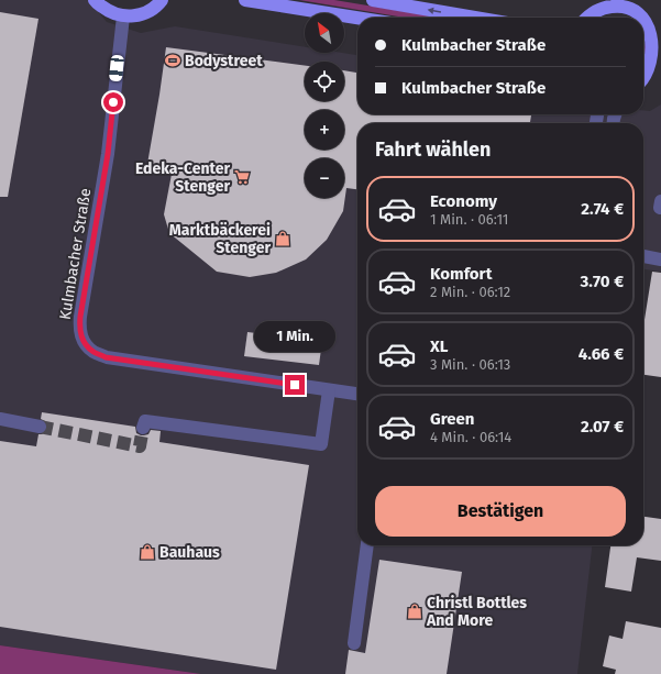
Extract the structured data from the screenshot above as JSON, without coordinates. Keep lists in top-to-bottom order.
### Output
{
  "streets": {
    "street": ["Kulmbacher Straße"]
  },
  "places": {
    "sports": ["Bodystreet"],
    "supermarket": ["Edeka-Center Stenger"],
    "shop": ["Marktbäckerei Stenger", "Bauhaus", "Christl Bottles And More"]
  },
  "north": "top left",
  "page": {
    "map_buttons": ["+", "−"],
    "banner": ["Kulmbacher Straße", "Kulmbacher Straße"],
    "heading": "Fahrt wählen",
    "list": [
      {
        "name": "Economy",
        "note": "1 Min. · 06:11",
        "value": "2.74 €"
      },
      {
        "name": "Komfort",
        "note": "2 Min. · 06:12",
        "value": "3.70 €"
      },
      {
        "name": "XL",
        "note": "3 Min. · 06:13",
        "value": "4.66 €"
      },
      {
        "name": "Green",
        "note": "4 Min. · 06:14",
        "value": "2.07 €"
      }
    ],
    "bubble": "1 Min.",
    "buttons": "Bestätigen"
  }
}
